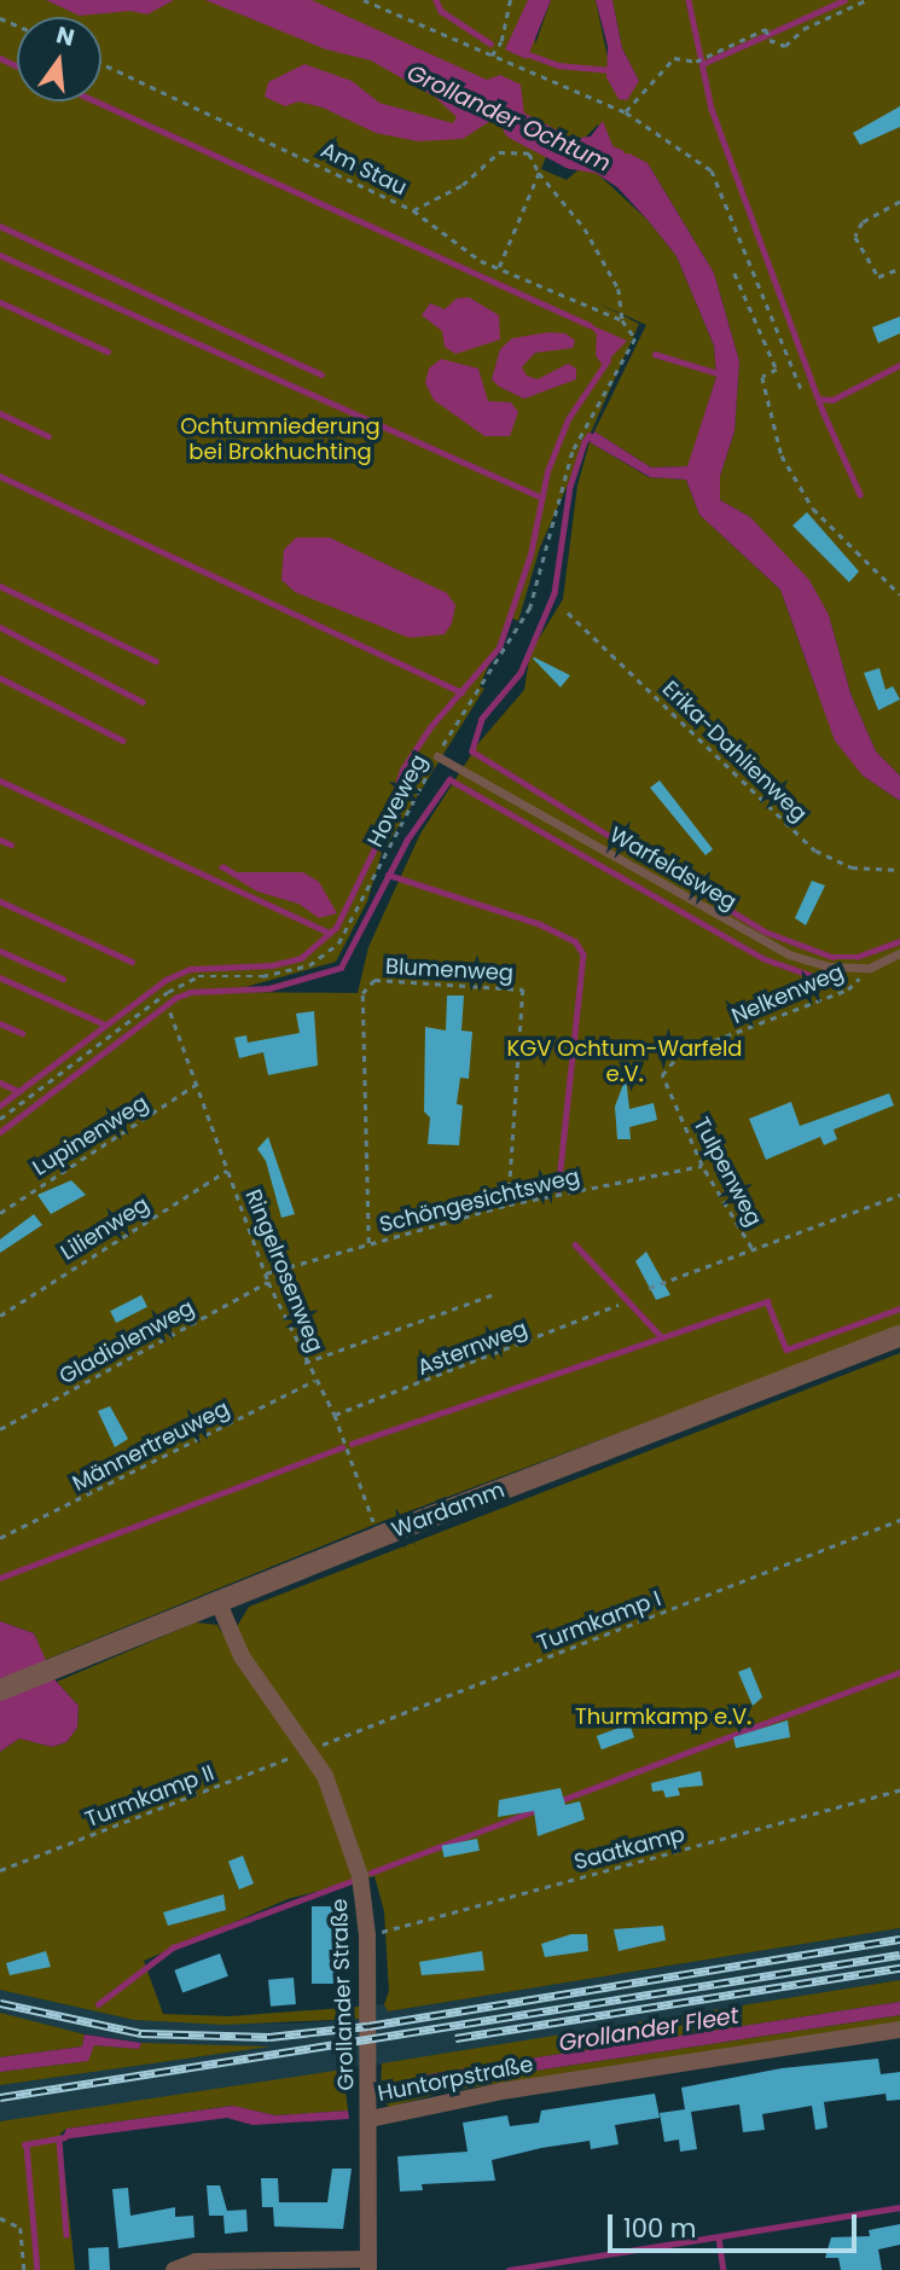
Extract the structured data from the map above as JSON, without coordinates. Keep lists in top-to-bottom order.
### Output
{
  "streets": {
    "street": ["Wardamm", "Grollander Straße", "Huntorpstraße"],
    "lane": ["Warfeldsweg"],
    "path": [
      "Am Stau",
      "Erika-Dahlienweg",
      "Hoveweg",
      "Blumenweg",
      "Nelkenweg",
      "Lupinenweg",
      "Tulpenweg",
      "Schöngesichtsweg",
      "Lilienweg",
      "Ringelrosenweg",
      "Gladiolenweg",
      "Asternweg",
      "Männertreuweg",
      "Turmkamp I",
      "Turmkamp II",
      "Saatkamp"
    ]
  },
  "crossings": [
    ["Am Stau", "Hoveweg"],
    ["Hoveweg", "Warfeldsweg"],
    ["Warfeldsweg", "Nelkenweg"],
    ["Blumenweg", "Schöngesichtsweg"],
    ["Nelkenweg", "Tulpenweg"],
    ["Lupinenweg", "Ringelrosenweg"],
    ["Tulpenweg", "Schöngesichtsweg"],
    ["Schöngesichtsweg", "Ringelrosenweg"],
    ["Lilienweg", "Ringelrosenweg"],
    ["Ringelrosenweg", "Gladiolenweg"],
    ["Ringelrosenweg", "Asternweg"],
    ["Ringelrosenweg", "Männertreuweg"],
    ["Ringelrosenweg", "Wardamm"],
    ["Wardamm", "Grollander Straße"],
    ["Turmkamp I", "Turmkamp II"],
    ["Turmkamp I", "Grollander Straße"],
    ["Turmkamp II", "Grollander Straße"],
    ["Saatkamp", "Grollander Straße"],
    ["Grollander Straße", "Huntorpstraße"]
  ],
  "water": ["Grollander Ochtum", "Grollander Fleet"],
  "parks": ["Ochtumniederung bei Brokhuchting", "KGV Ochtum-Warfeld e.V.", "Thurmkamp e.V."],
  "scale_bar": "100 m",
  "north": "top"
}
